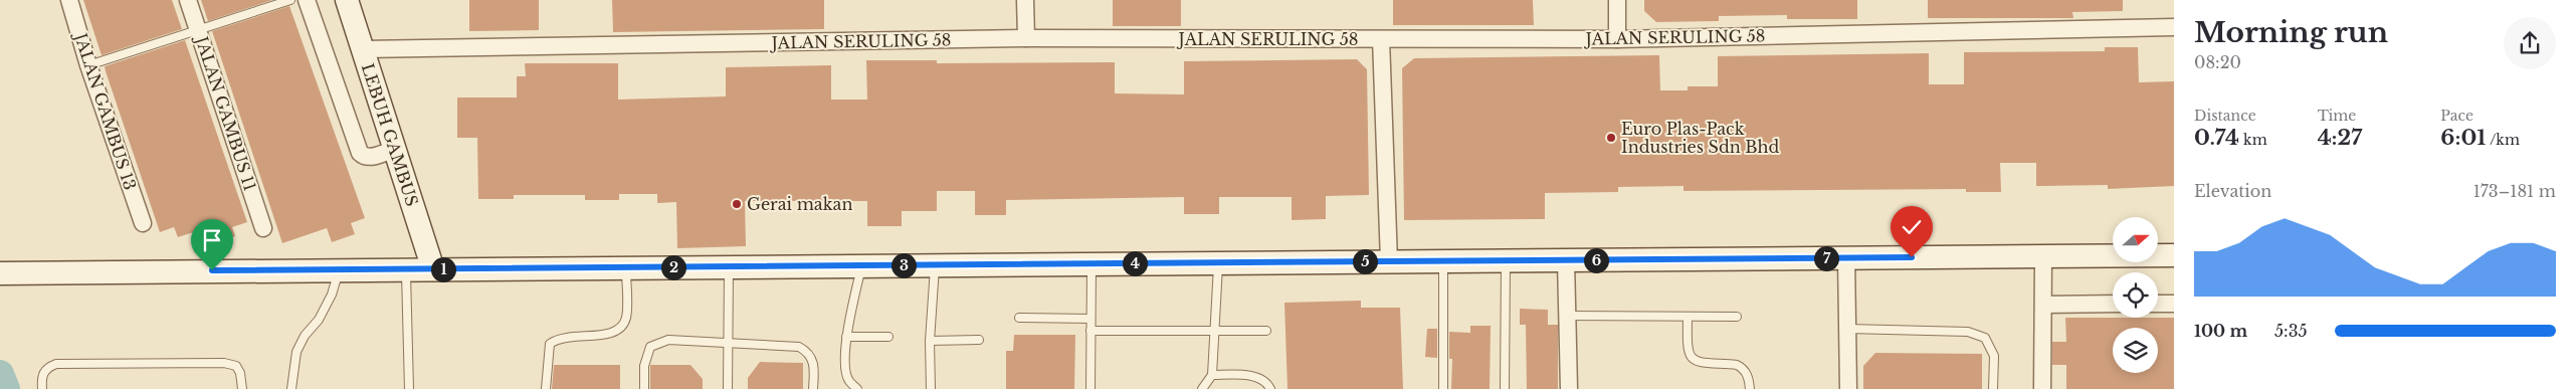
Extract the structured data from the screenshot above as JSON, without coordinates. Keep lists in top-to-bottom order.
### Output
{
  "streets": {
    "main road": ["LEBUH GAMBUS"],
    "street": ["JALAN SERULING 58", "JALAN GAMBUS 13", "JALAN GAMBUS 11"]
  },
  "crossings": [
    ["JALAN SERULING 58", "LEBUH GAMBUS"]
  ],
  "places": ["Euro Plas-Pack Industries Sdn Bhd", "Gerai makan"],
  "north": "right",
  "page": {
    "heading": ["Morning run", "08:20"],
    "stats": [
      ["Distance", "0.74 km"],
      ["Time", "4:27"],
      ["Pace", "6:01 /km"]
    ],
    "chart": ["Elevation", "173–181 m"],
    "pins": [
      "7",
      "6",
      "5",
      "4",
      "3",
      "2",
      "1"
    ],
    "list": [
      {
        "name": "100 m",
        "note": "5:35"
      }
    ]
  }
}
